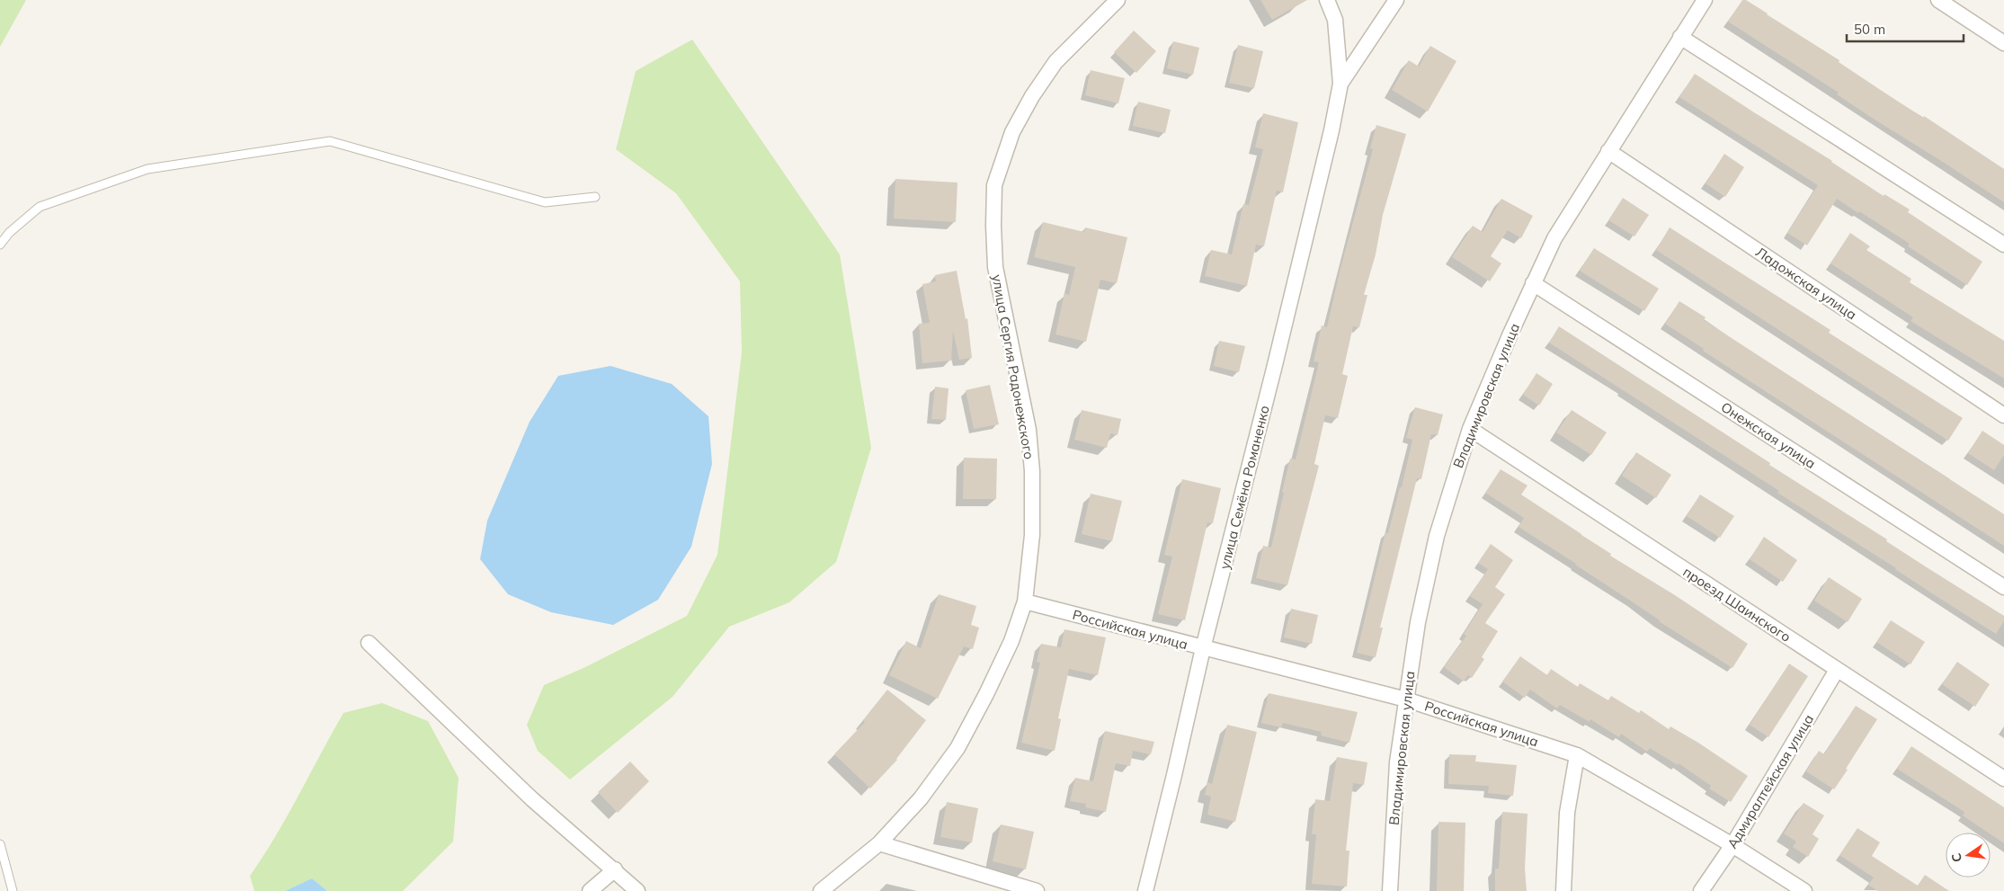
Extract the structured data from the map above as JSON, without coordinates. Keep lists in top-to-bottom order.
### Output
{
  "streets": {
    "street": [
      "Ладожская улица",
      "улица Сергия Радонежского",
      "Владимировская улица",
      "Онежская улица",
      "улица Семёна Романенко",
      "проезд Шаинского",
      "Российская улица",
      "Адмиралтейская улица"
    ]
  },
  "crossings": [
    ["Ладожская улица", "Владимировская улица"],
    ["улица Сергия Радонежского", "Российская улица"],
    ["Владимировская улица", "Онежская улица"],
    ["Владимировская улица", "проезд Шаинского"],
    ["Владимировская улица", "Российская улица"],
    ["улица Семёна Романенко", "Российская улица"],
    ["проезд Шаинского", "Адмиралтейская улица"],
    ["Российская улица", "Адмиралтейская улица"]
  ],
  "scale_bar": "50 m",
  "north": "left"
}
